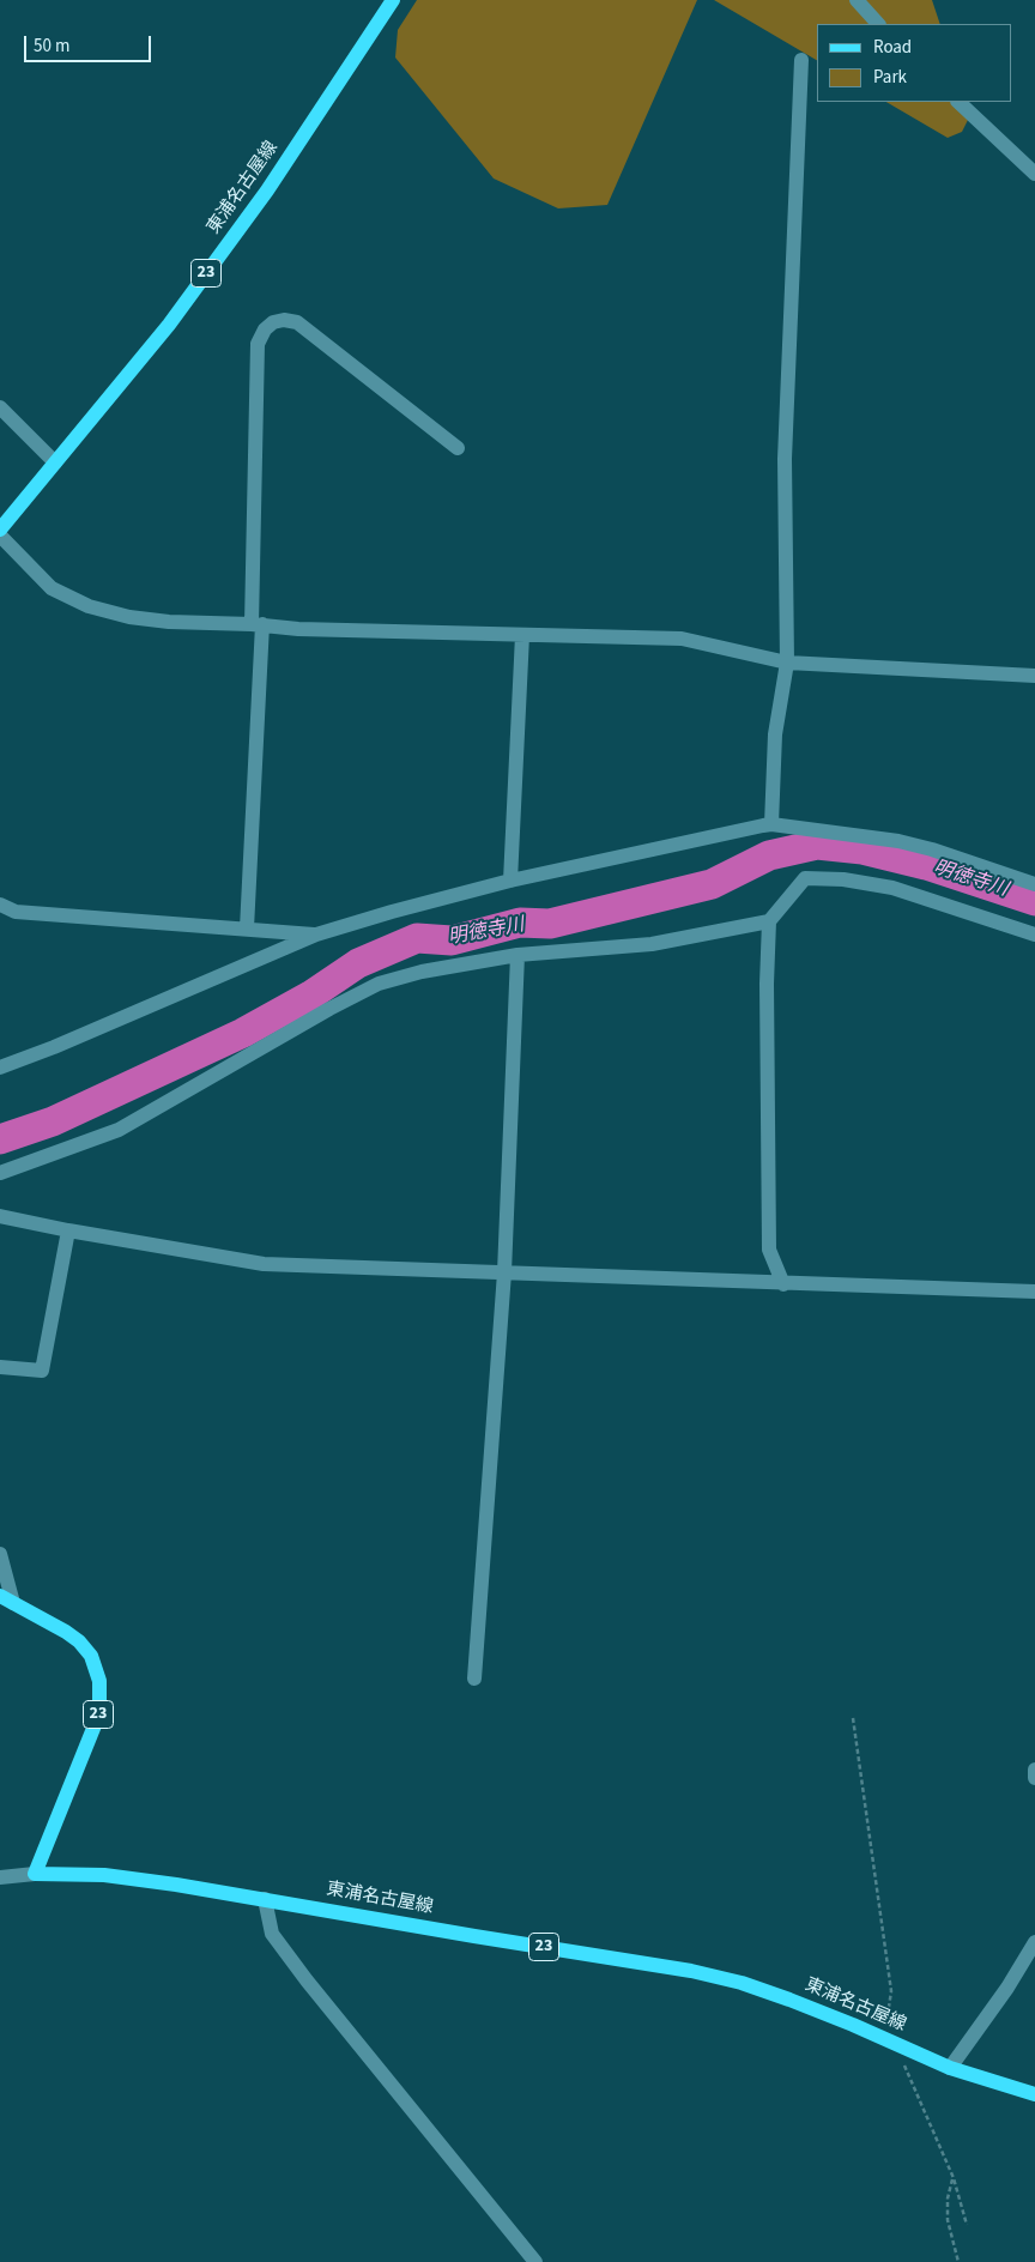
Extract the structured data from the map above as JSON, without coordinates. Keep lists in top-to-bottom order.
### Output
{
  "streets": {
    "main road": ["東浦名古屋線", "23"]
  },
  "crossings": [
    ["東浦名古屋線", "23"]
  ],
  "water": ["明徳寺川"],
  "legend": ["Road", "Park"],
  "scale_bar": "50 m"
}
